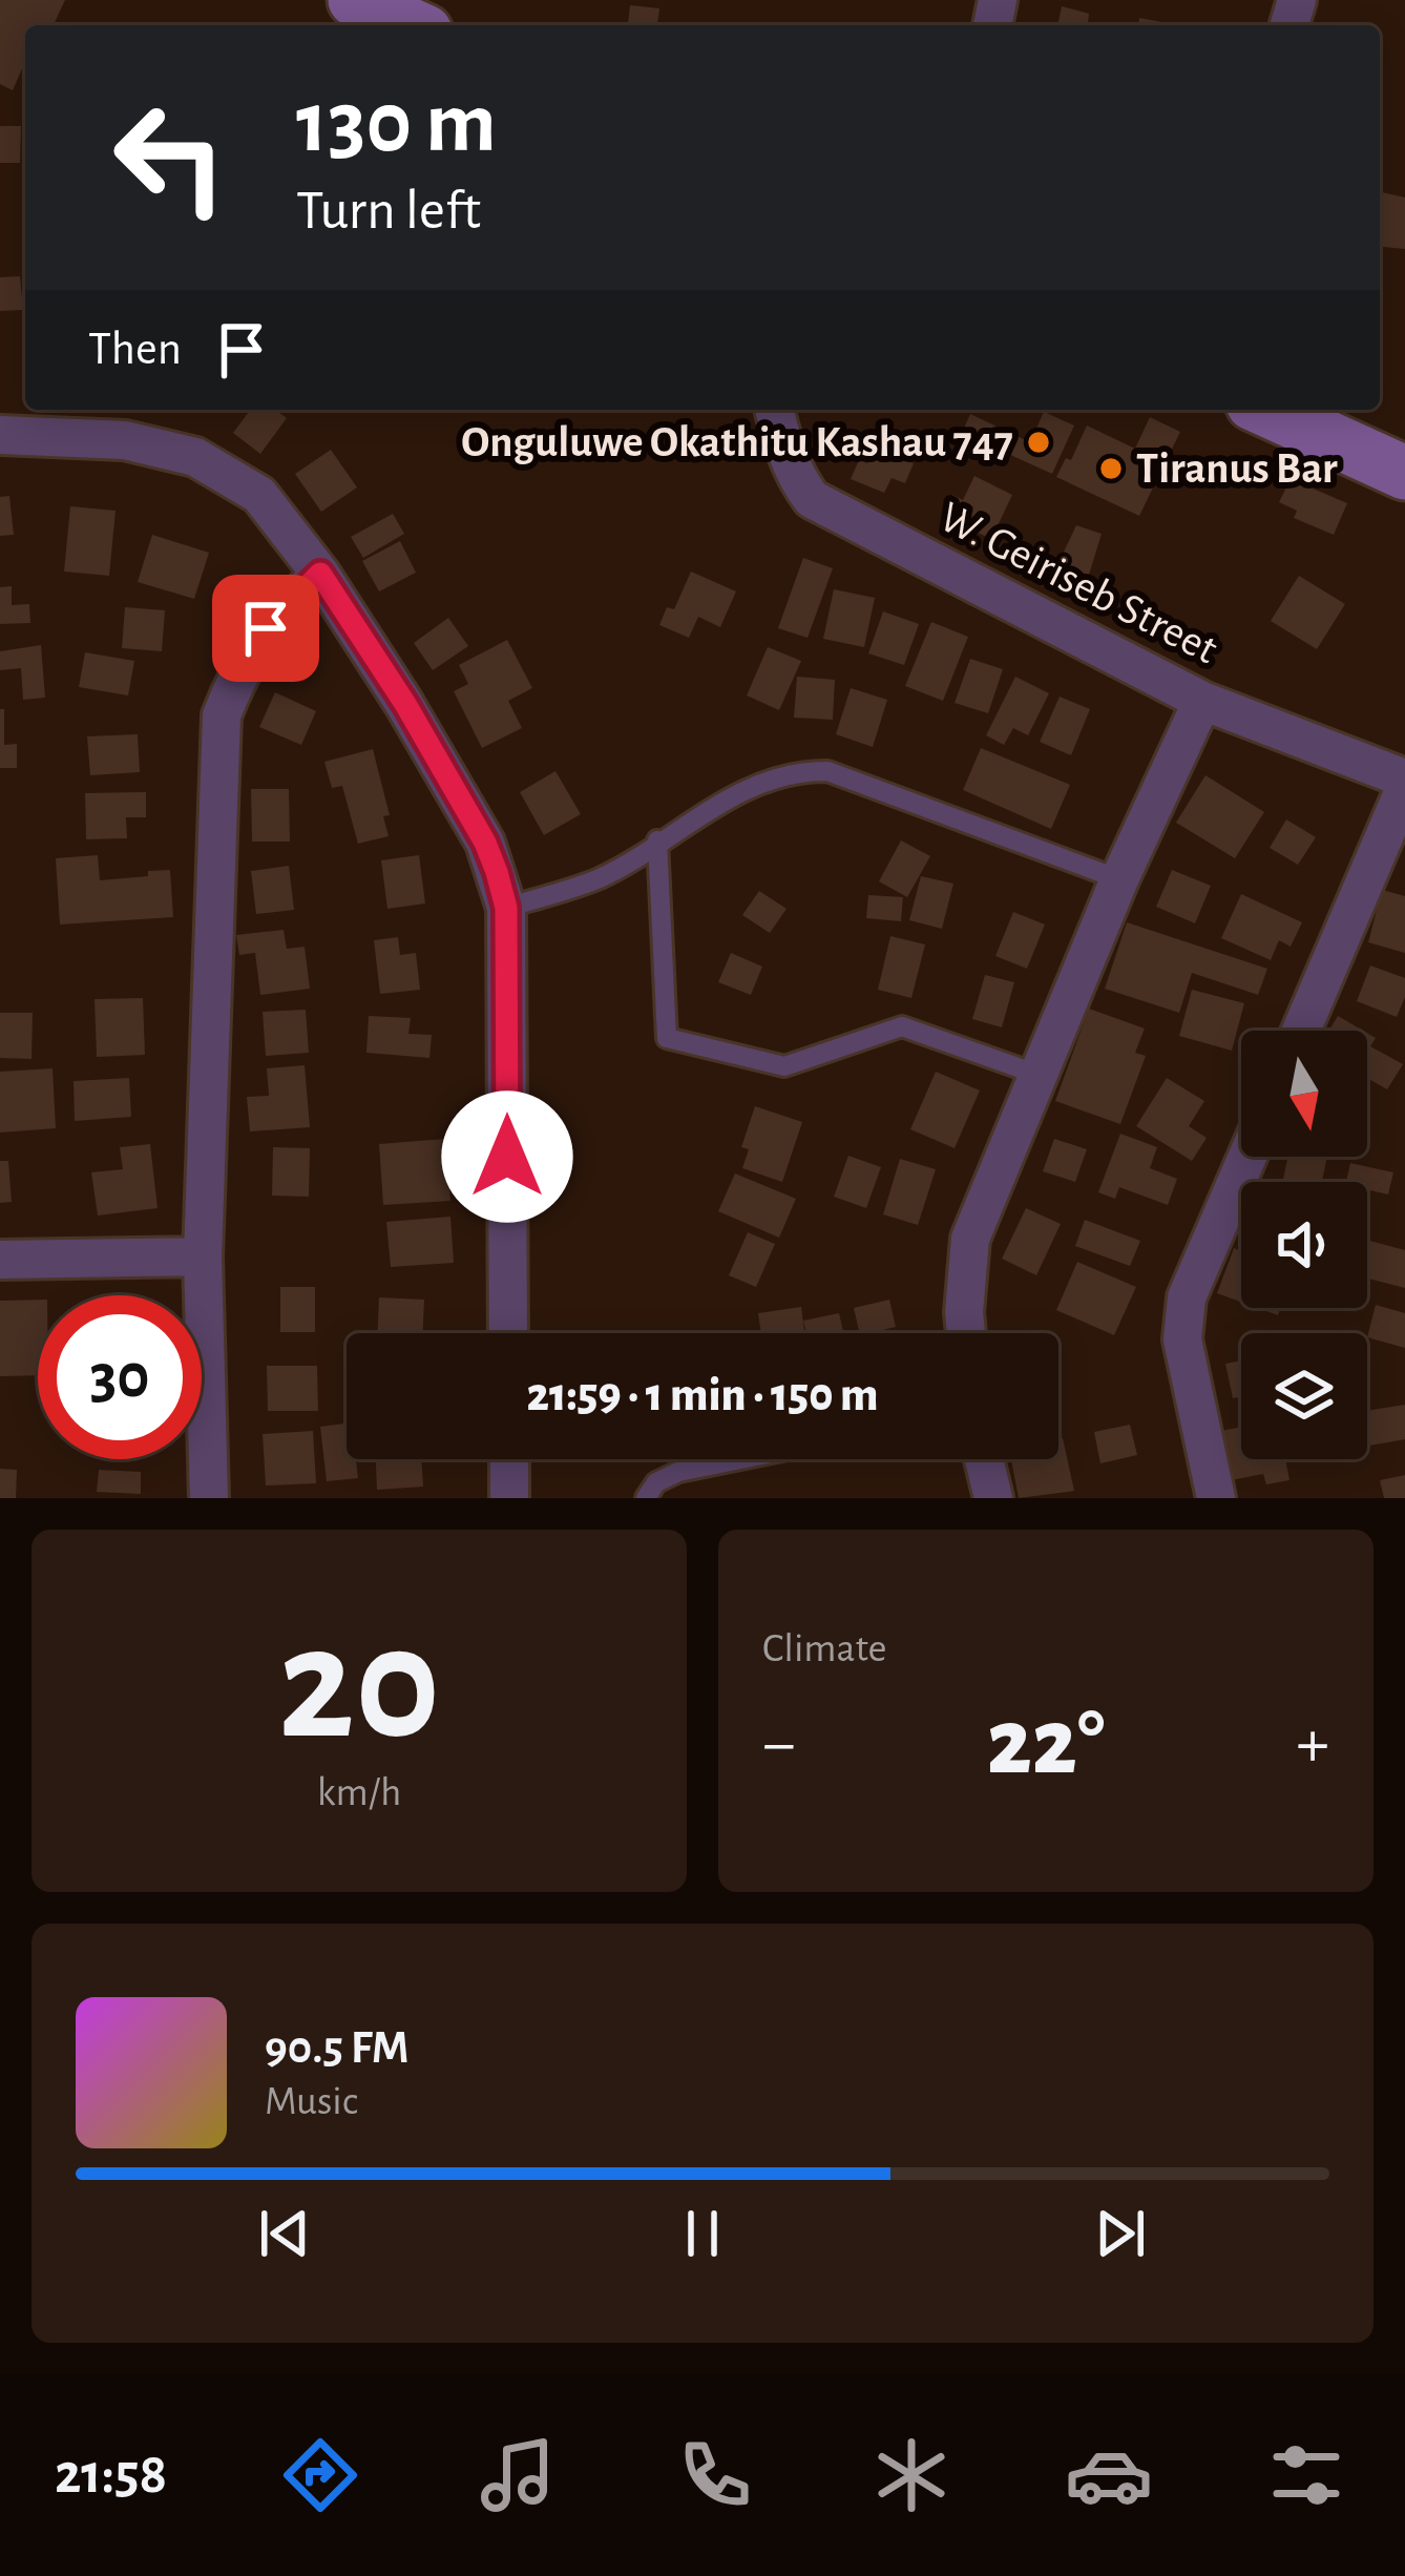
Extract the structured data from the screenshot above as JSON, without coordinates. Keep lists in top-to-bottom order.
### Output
{
  "streets": {
    "street": ["W. Geiriseb Street"]
  },
  "places": ["Onguluwe Okathitu Kashau 747", "Tiranus Bar"],
  "north": "bottom",
  "page": {
    "turn": ["130 m", "Turn left"],
    "then": "Then",
    "limit": "30",
    "trip": "21:59 · 1 min · 150 m",
    "tile": [
      ["20", "km/h"],
      "Climate"
    ],
    "heat": ["−", "22°", "+"],
    "song": ["90.5 FM", "Music"],
    "tabs": "21:58"
  }
}
